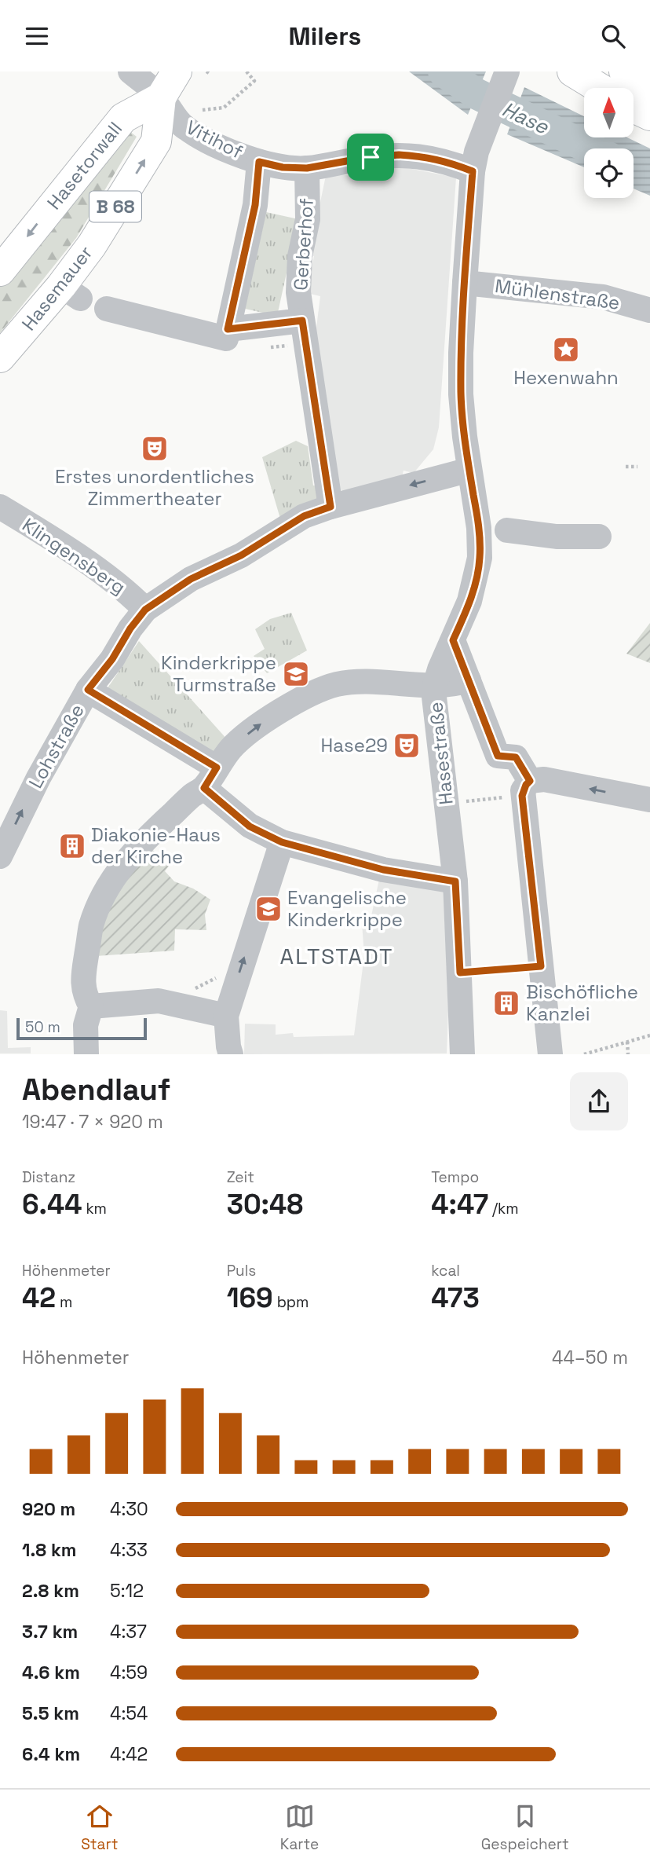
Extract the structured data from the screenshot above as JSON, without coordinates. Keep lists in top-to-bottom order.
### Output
{
  "streets": {
    "main road": ["Hasetorwall", "B 68", "Hasemauer"],
    "street": [
      "Vitihof",
      "Gerberhof",
      "Mühlenstraße",
      "Klingensberg",
      "Lohstraße",
      "Hasestraße"
    ]
  },
  "crossings": [
    ["Vitihof", "Hasetorwall"],
    ["Vitihof", "B 68"],
    ["Vitihof", "Gerberhof"],
    ["Vitihof", "Hasemauer"],
    ["Vitihof", "Hasestraße"],
    ["Hasetorwall", "B 68"],
    ["Hasetorwall", "Hasemauer"],
    ["B 68", "Hasemauer"],
    ["Gerberhof", "Lohstraße"],
    ["Mühlenstraße", "Hasestraße"],
    ["Klingensberg", "Lohstraße"],
    ["Lohstraße", "Hasestraße"]
  ],
  "one_way": ["Hasetorwall", "Hasemauer"],
  "districts": ["ALTSTADT"],
  "water": ["Hase"],
  "places": {
    "place": ["Hexenwahn"],
    "theatre": ["Erstes unordentliches Zimmertheater", "Hase29"],
    "school or university": ["Kinderkrippe Turmstraße", "Evangelische Kinderkrippe"],
    "building": ["Diakonie-Haus der Kirche", "Bischöfliche Kanzlei"]
  },
  "scale_bar": "50 m",
  "north": "top",
  "page": {
    "header": "Milers",
    "scale": "50 m",
    "heading": ["Abendlauf", "19:47 · 7 × 920 m"],
    "stats": [
      ["Distanz", "6.44 km"],
      ["Zeit", "30:48"],
      ["Tempo", "4:47 /km"],
      ["Höhenmeter", "42 m"],
      ["Puls", "169 bpm"],
      ["kcal", "473"]
    ],
    "chart": ["Höhenmeter", "44–50 m"],
    "list": [
      {
        "name": "920 m",
        "note": "4:30"
      },
      {
        "name": "1.8 km",
        "note": "4:33"
      },
      {
        "name": "2.8 km",
        "note": "5:12"
      },
      {
        "name": "3.7 km",
        "note": "4:37"
      },
      {
        "name": "4.6 km",
        "note": "4:59"
      },
      {
        "name": "5.5 km",
        "note": "4:54"
      },
      {
        "name": "6.4 km",
        "note": "4:42"
      }
    ],
    "tabs": ["Start", "Karte", "Gespeichert"]
  }
}
